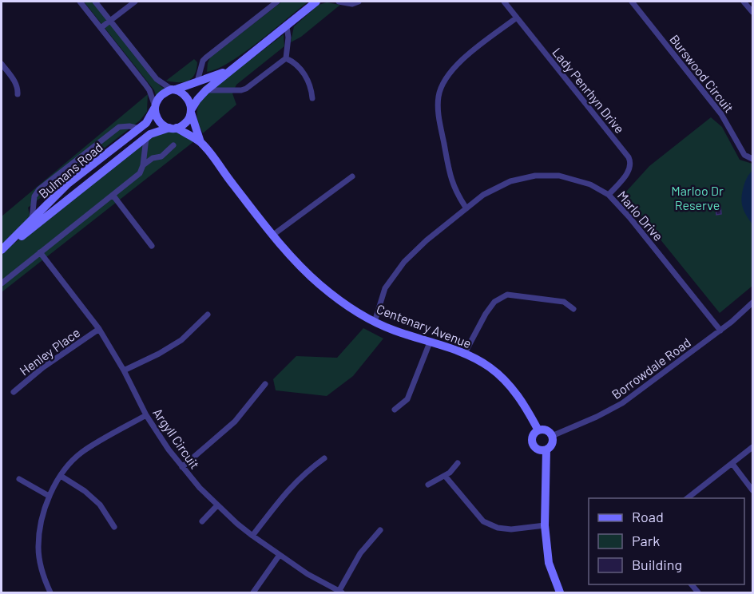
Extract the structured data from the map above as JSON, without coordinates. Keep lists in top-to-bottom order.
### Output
{
  "streets": {
    "street": [
      "Burswood Circuit",
      "Lady Penrhyn Drive",
      "Bulmans Road",
      "Marlo Drive",
      "Centenary Avenue",
      "Henley Place",
      "Borrowdale Road",
      "Argyll Circuit"
    ]
  },
  "crossings": [
    ["Lady Penrhyn Drive", "Marlo Drive"],
    ["Bulmans Road", "Centenary Avenue"],
    ["Marlo Drive", "Centenary Avenue"],
    ["Marlo Drive", "Borrowdale Road"],
    ["Centenary Avenue", "Borrowdale Road"],
    ["Henley Place", "Argyll Circuit"]
  ],
  "parks": ["Marloo Dr Reserve"],
  "legend": ["Road", "Park", "Building"]
}
